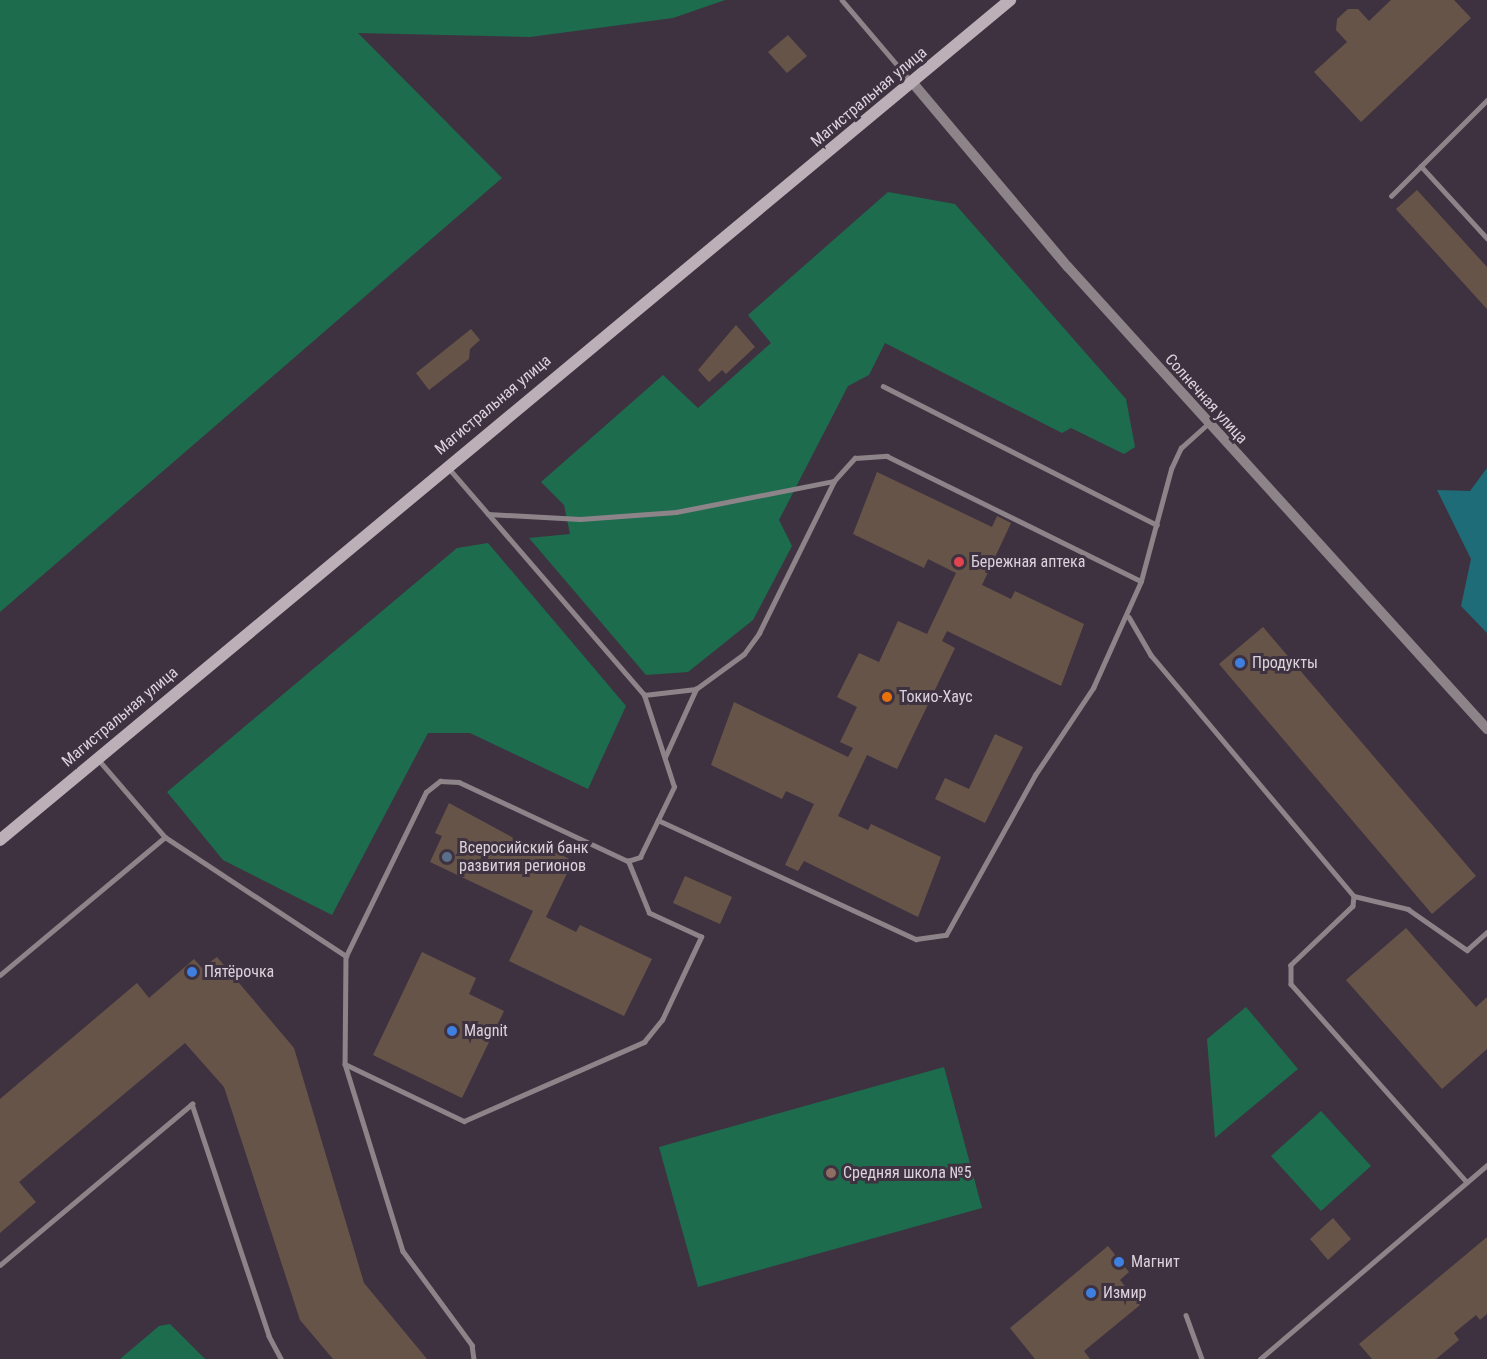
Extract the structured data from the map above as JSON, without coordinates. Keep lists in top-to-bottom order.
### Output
{
  "streets": {
    "main road": ["Магистральная улица"],
    "street": ["Солнечная улица"]
  },
  "crossings": [
    ["Магистральная улица", "Солнечная улица"]
  ],
  "places": [
    "Бережная аптека",
    "Продукты",
    "Токио-Хаус",
    "Всеросийский банк развития регионов",
    "Пятёрочка",
    "Magnit",
    "Средняя школа №5",
    "Магнит",
    "Измир"
  ]
}
